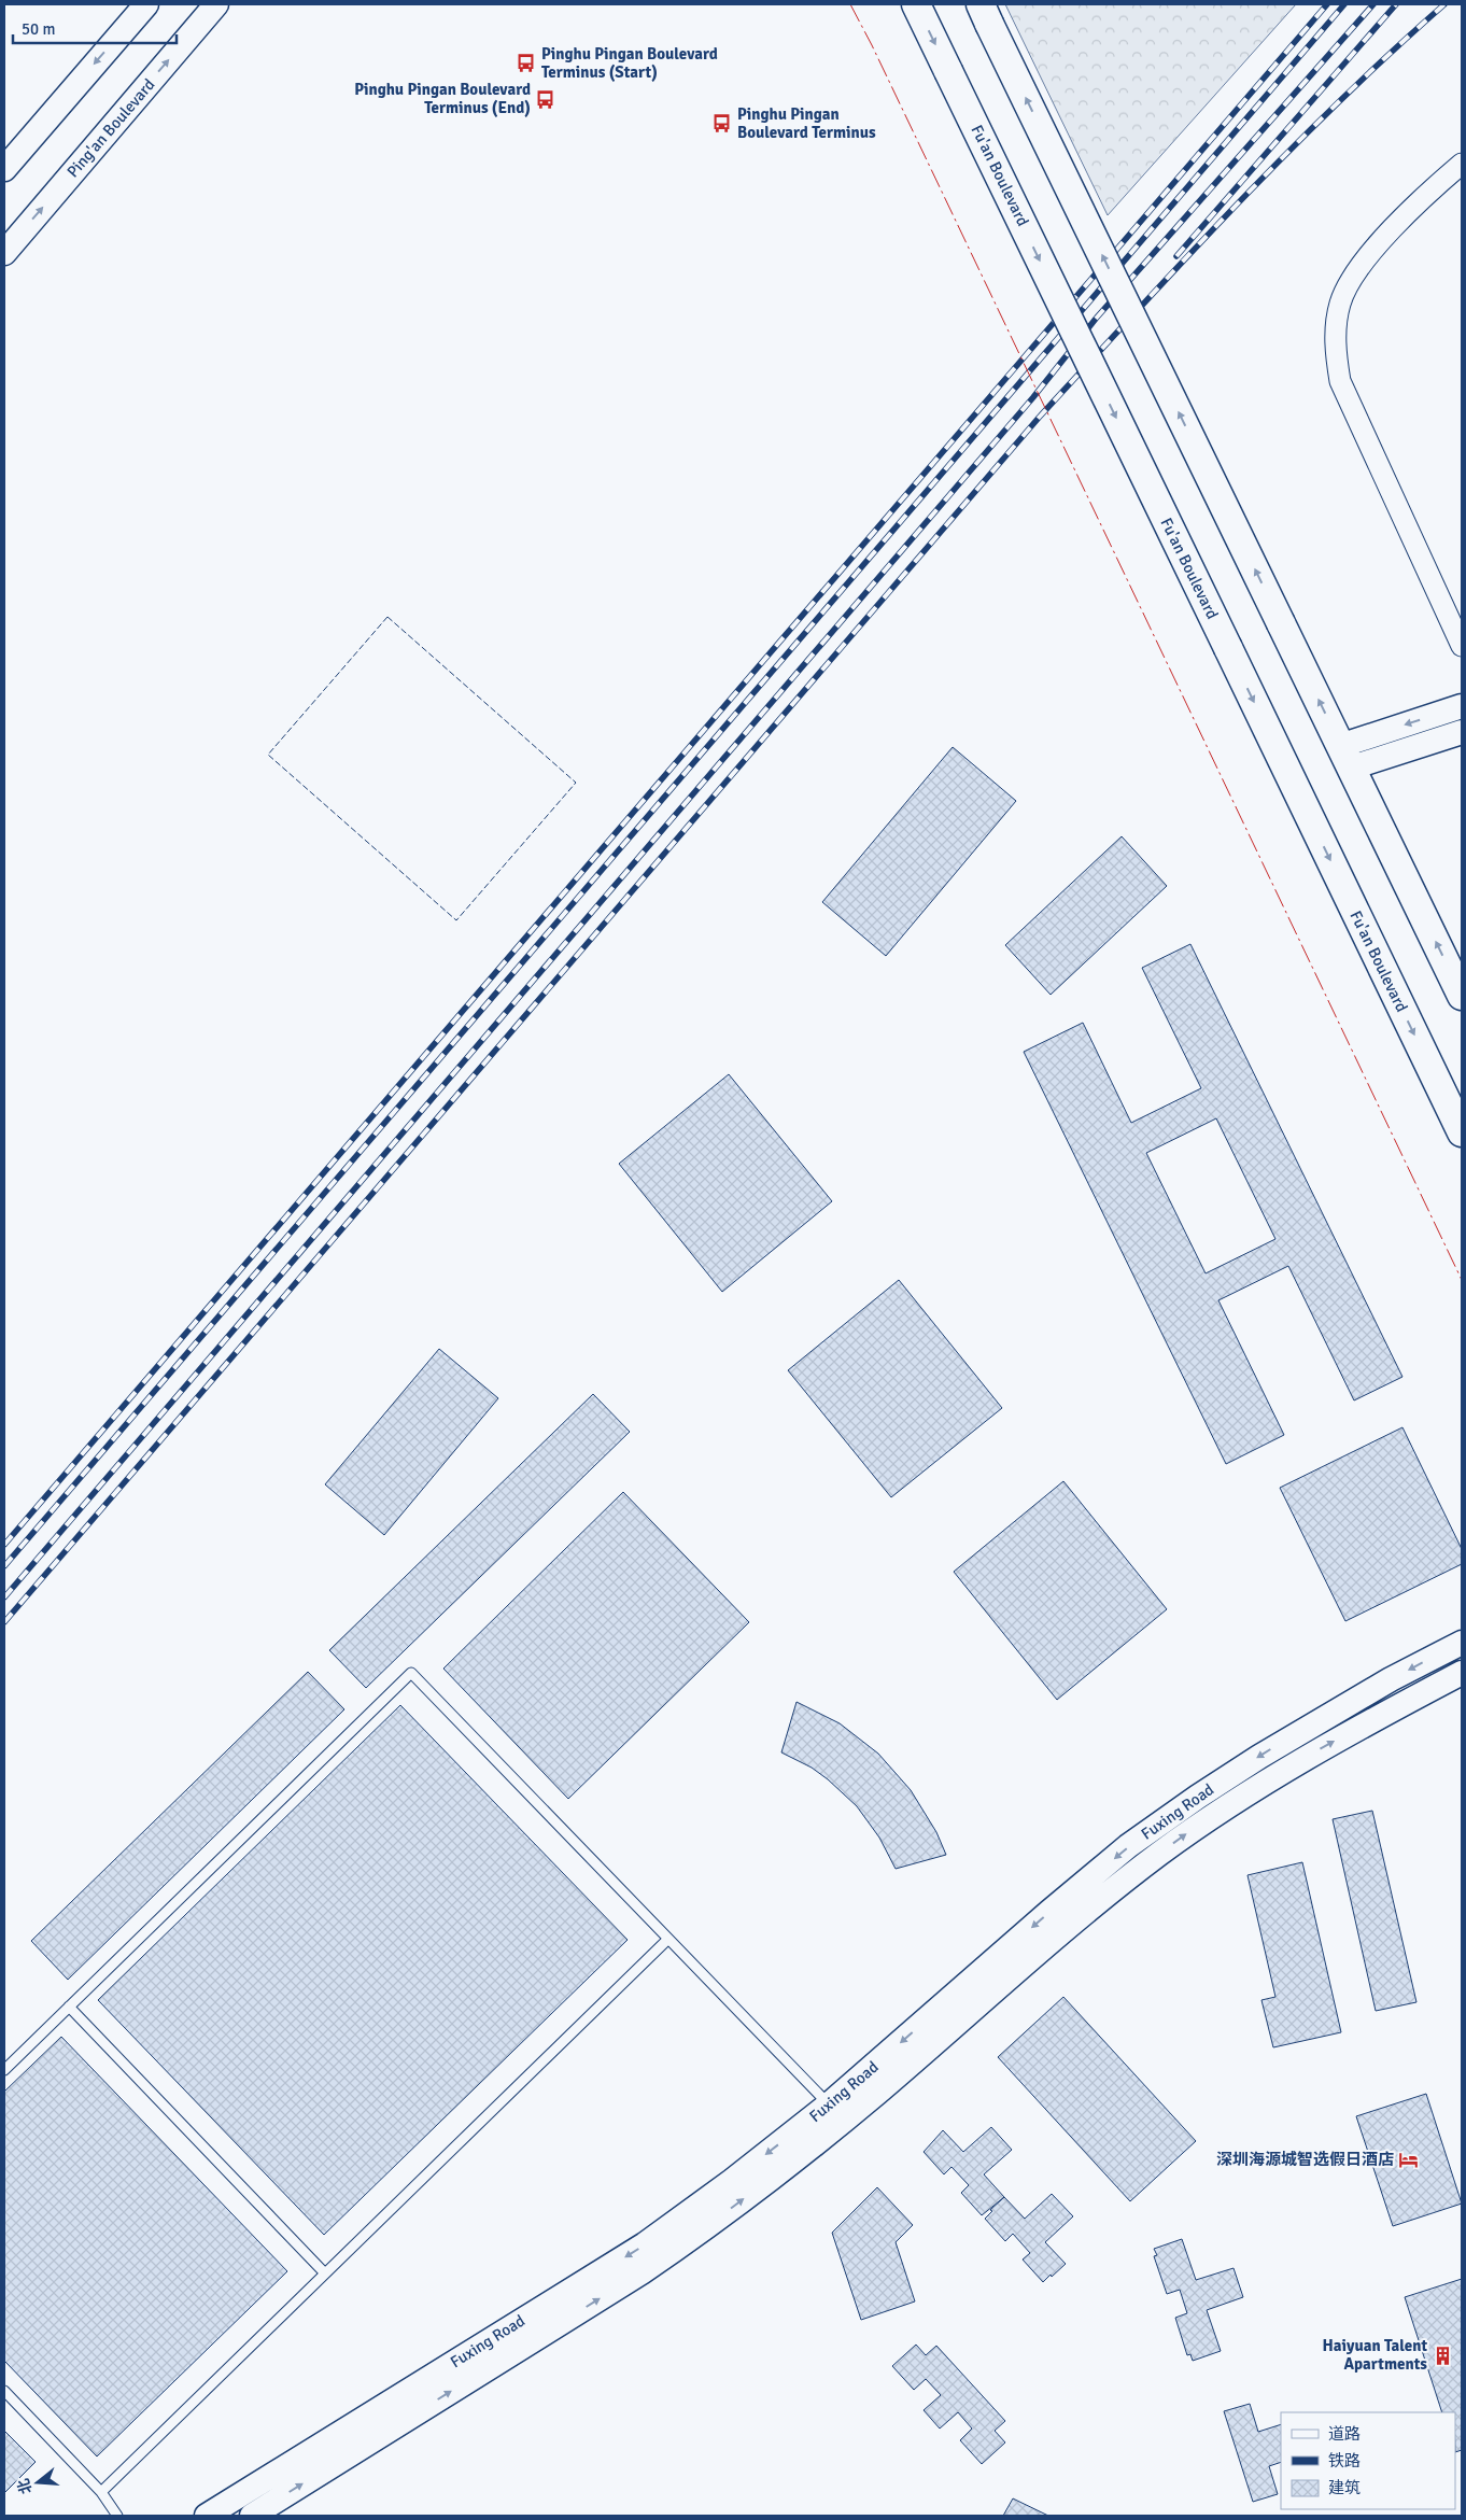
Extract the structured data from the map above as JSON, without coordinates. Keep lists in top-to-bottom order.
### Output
{
  "streets": {
    "main road": ["Fu'an Boulevard"],
    "street": ["Ping'an Boulevard", "Fuxing Road"]
  },
  "places": {
    "bus stop": ["Pinghu Pingan Boulevard Terminus (Start)", "Pinghu Pingan Boulevard Terminus (End)", "Pinghu Pingan Boulevard Terminus"],
    "hotel": ["深圳海源城智选假日酒店"],
    "building": ["Haiyuan Talent Apartments"]
  },
  "legend": ["道路", "铁路", "建筑"],
  "scale_bar": "50 m",
  "north": "left"
}
